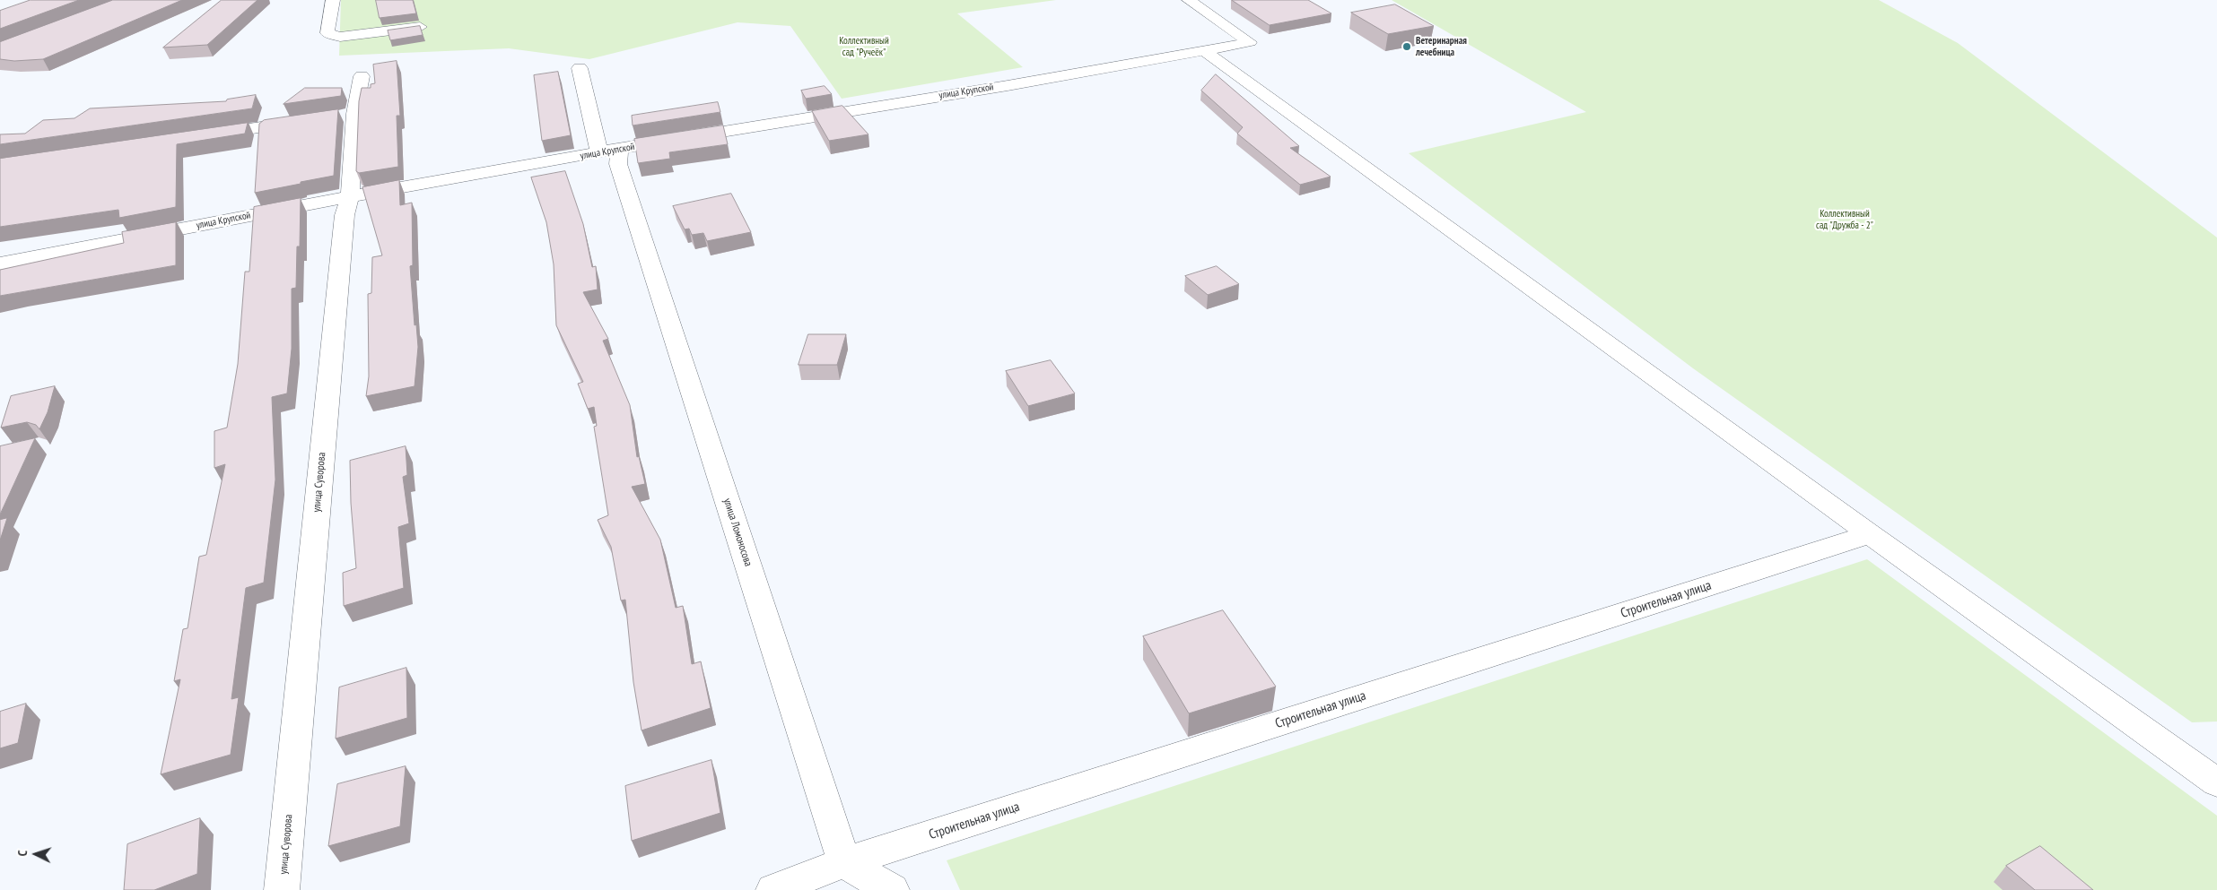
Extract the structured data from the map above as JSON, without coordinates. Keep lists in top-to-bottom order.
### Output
{
  "streets": {
    "street": [
      "улица Крупской",
      "улица Суворова",
      "улица Ломоносова",
      "Строительная улица"
    ]
  },
  "crossings": [
    ["улица Крупской", "улица Суворова"],
    ["улица Крупской", "улица Ломоносова"],
    ["улица Ломоносова", "Строительная улица"]
  ],
  "parks": ["Коллективный сад \"Ручеёк\"", "Коллективный сад \"Дружба - 2\""],
  "places": ["Ветеринарная лечебница"],
  "north": "left"
}
